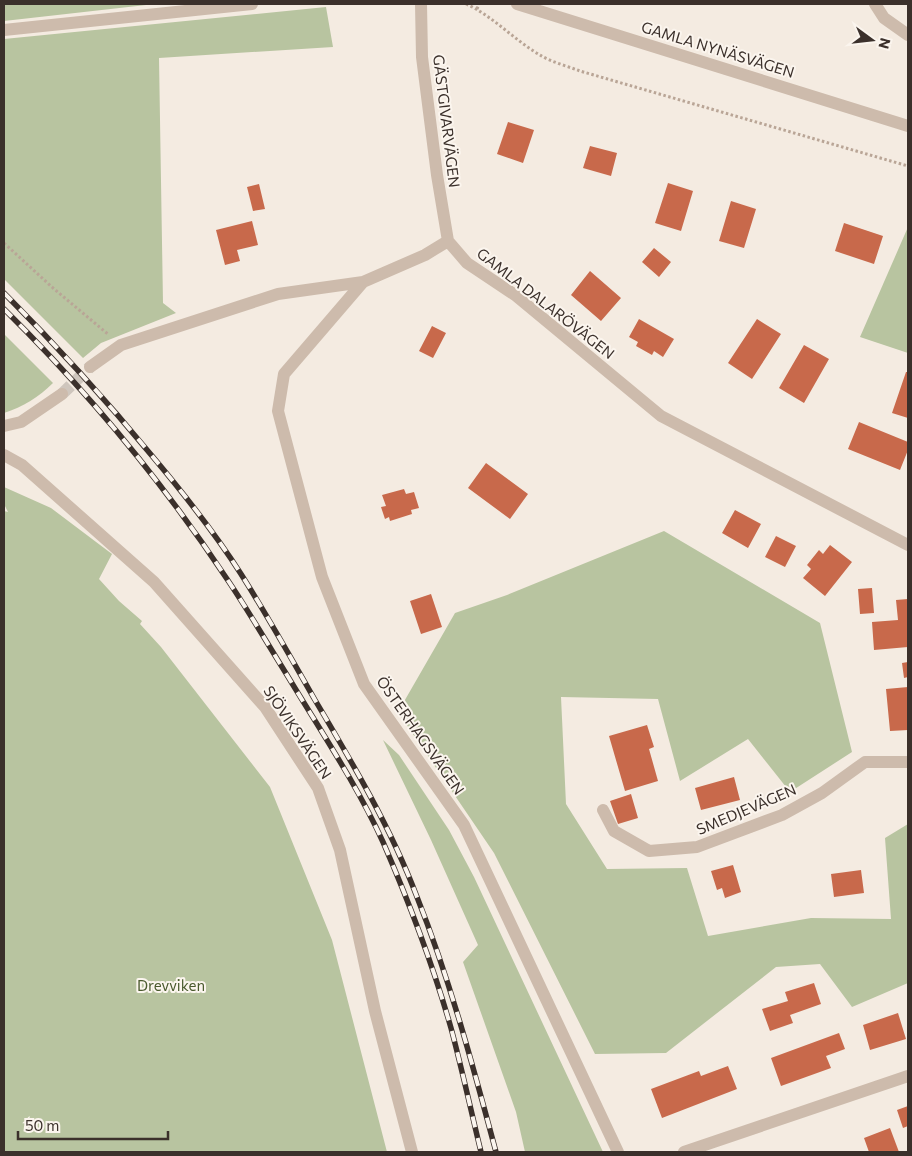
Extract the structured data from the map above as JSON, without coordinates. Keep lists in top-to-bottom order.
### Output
{
  "streets": {
    "street": [
      "GAMLA NYNÄSVÄGEN",
      "GÄSTGIVARVÄGEN",
      "GAMLA DALARÖVÄGEN",
      "SJÖVIKSVÄGEN",
      "ÖSTERHAGSVÄGEN",
      "SMEDJEVÄGEN"
    ]
  },
  "crossings": [
    ["GÄSTGIVARVÄGEN", "GAMLA DALARÖVÄGEN"]
  ],
  "parks": ["Drevviken"],
  "scale_bar": "50 m",
  "north": "right"
}
